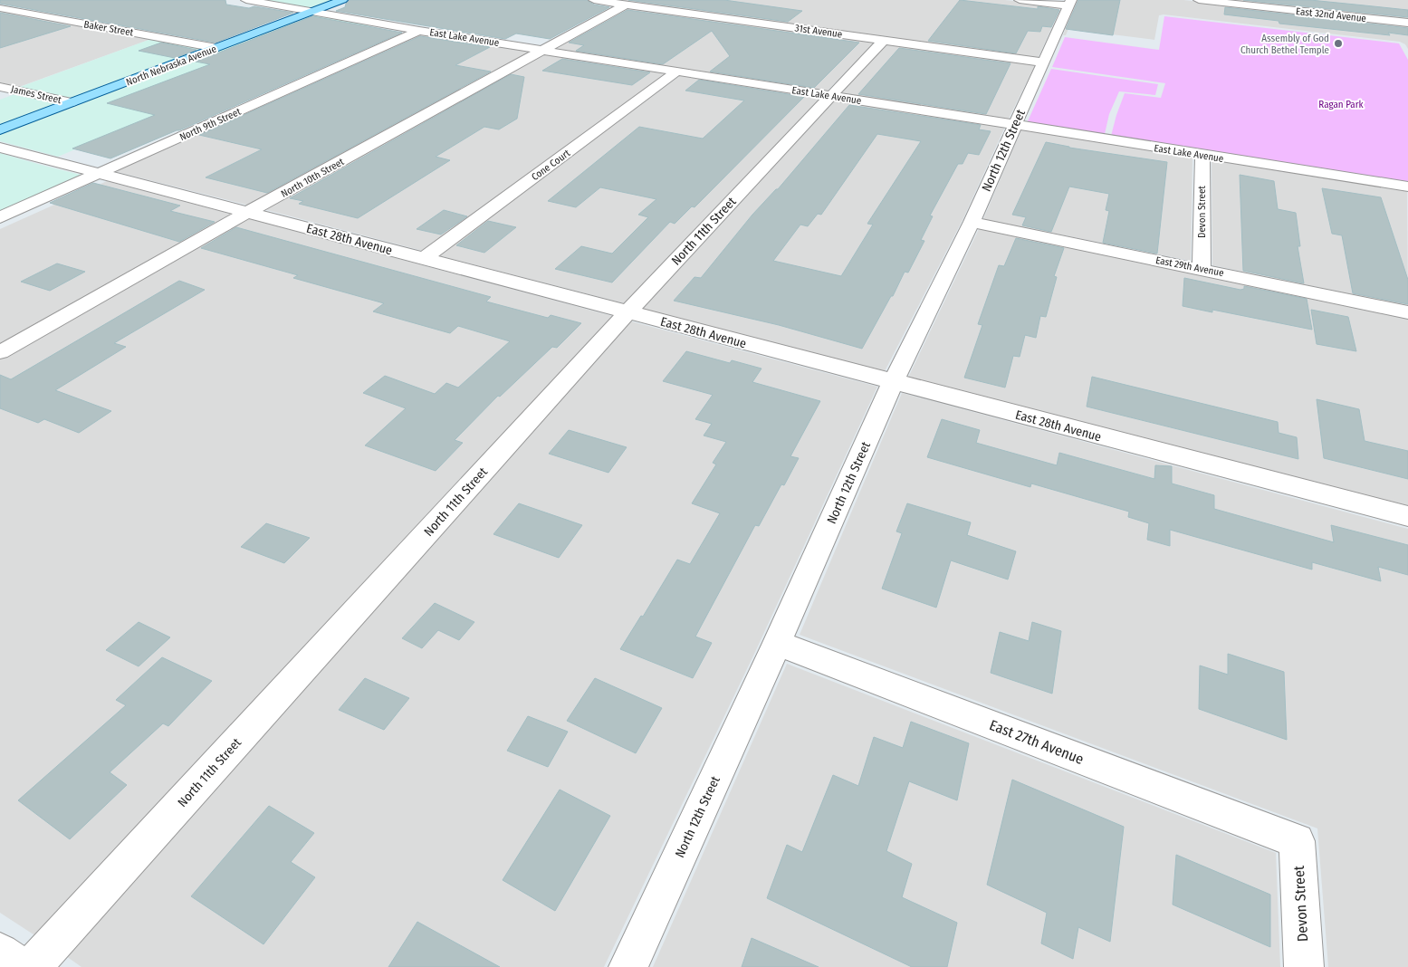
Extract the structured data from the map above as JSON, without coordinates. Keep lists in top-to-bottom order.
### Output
{
  "streets": {
    "main road": ["North Nebraska Avenue"],
    "street": [
      "East 32nd Avenue",
      "Baker Street",
      "31st Avenue",
      "East Lake Avenue",
      "James Street",
      "North 9th Street",
      "North 12th Street",
      "Cone Court",
      "North 10th Street",
      "Devon Street",
      "North 11th Street",
      "East 28th Avenue",
      "East 29th Avenue",
      "East 27th Avenue"
    ]
  },
  "crossings": [
    ["Baker Street", "North Nebraska Avenue"],
    ["31st Avenue", "North 12th Street"],
    ["31st Avenue", "North 10th Street"],
    ["31st Avenue", "North 11th Street"],
    ["East Lake Avenue", "North Nebraska Avenue"],
    ["East Lake Avenue", "North 9th Street"],
    ["East Lake Avenue", "North 12th Street"],
    ["East Lake Avenue", "Cone Court"],
    ["East Lake Avenue", "North 10th Street"],
    ["East Lake Avenue", "Devon Street"],
    ["East Lake Avenue", "North 11th Street"],
    ["North Nebraska Avenue", "James Street"],
    ["North 9th Street", "East 28th Avenue"],
    ["North 12th Street", "East 28th Avenue"],
    ["North 12th Street", "East 29th Avenue"],
    ["North 12th Street", "East 27th Avenue"],
    ["Cone Court", "East 28th Avenue"],
    ["North 10th Street", "East 28th Avenue"],
    ["Devon Street", "East 29th Avenue"],
    ["Devon Street", "East 27th Avenue"],
    ["North 11th Street", "East 28th Avenue"]
  ],
  "parks": ["Ragan Park"],
  "places": ["Assembly of God Church Bethel Temple"]
}
